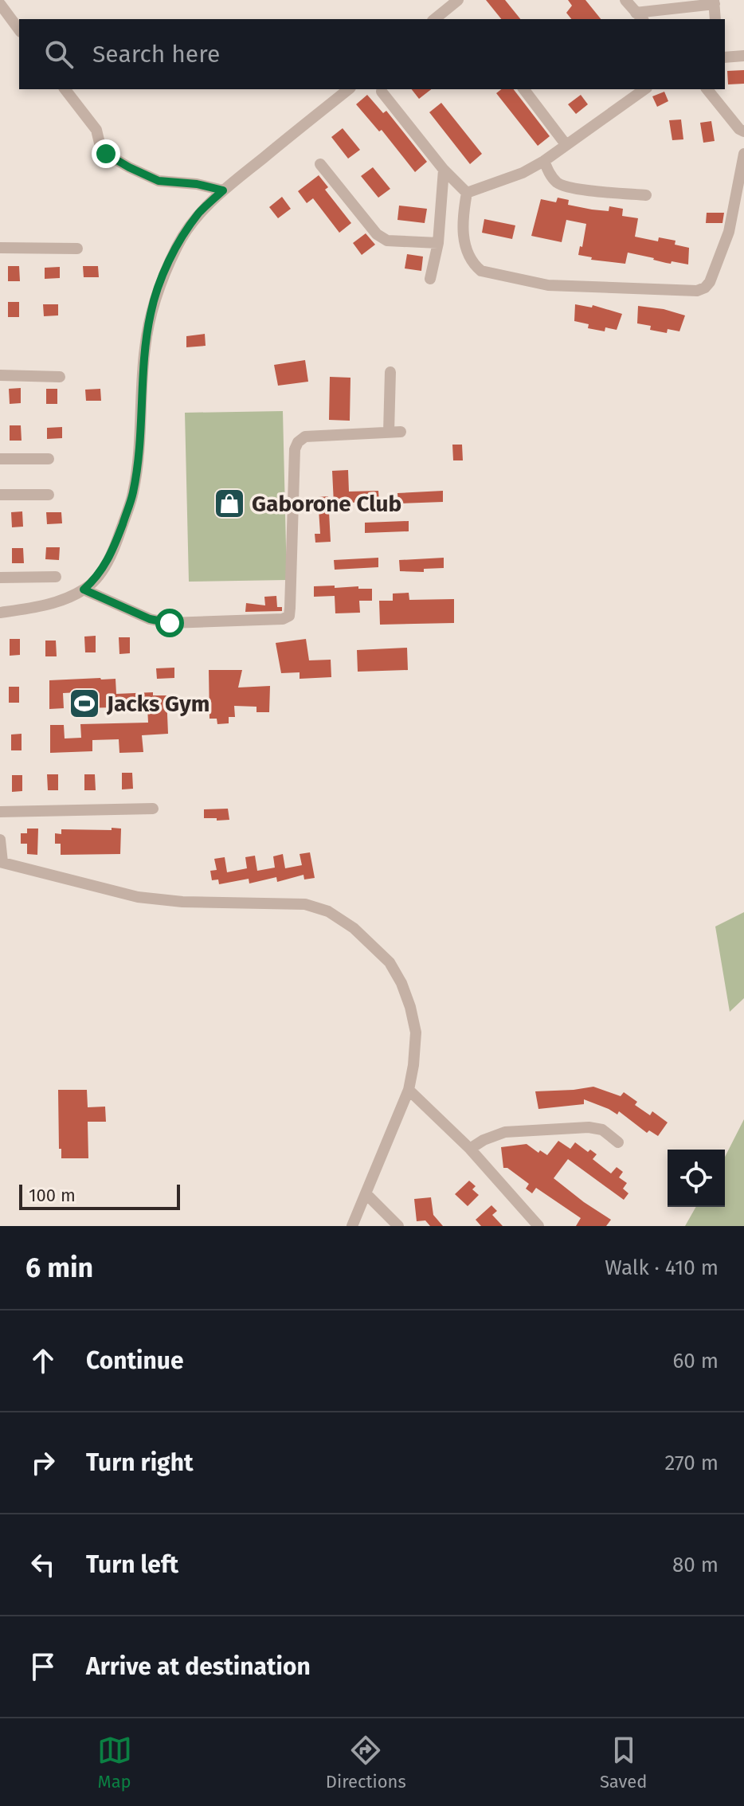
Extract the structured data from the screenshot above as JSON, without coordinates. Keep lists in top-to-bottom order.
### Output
{
  "places": {
    "shop": ["Gaborone Club"],
    "sports": ["Jacks Gym"]
  },
  "scale_bar": "100 m",
  "page": {
    "search": "Search here",
    "scale": "100 m",
    "heading": ["6 min", "Walk · 410 m"],
    "list": [
      ["Continue", "60 m"],
      ["Turn right", "270 m"],
      ["Turn left", "80 m"],
      "Arrive at destination"
    ],
    "nav": ["Map", "Directions", "Saved"]
  }
}
